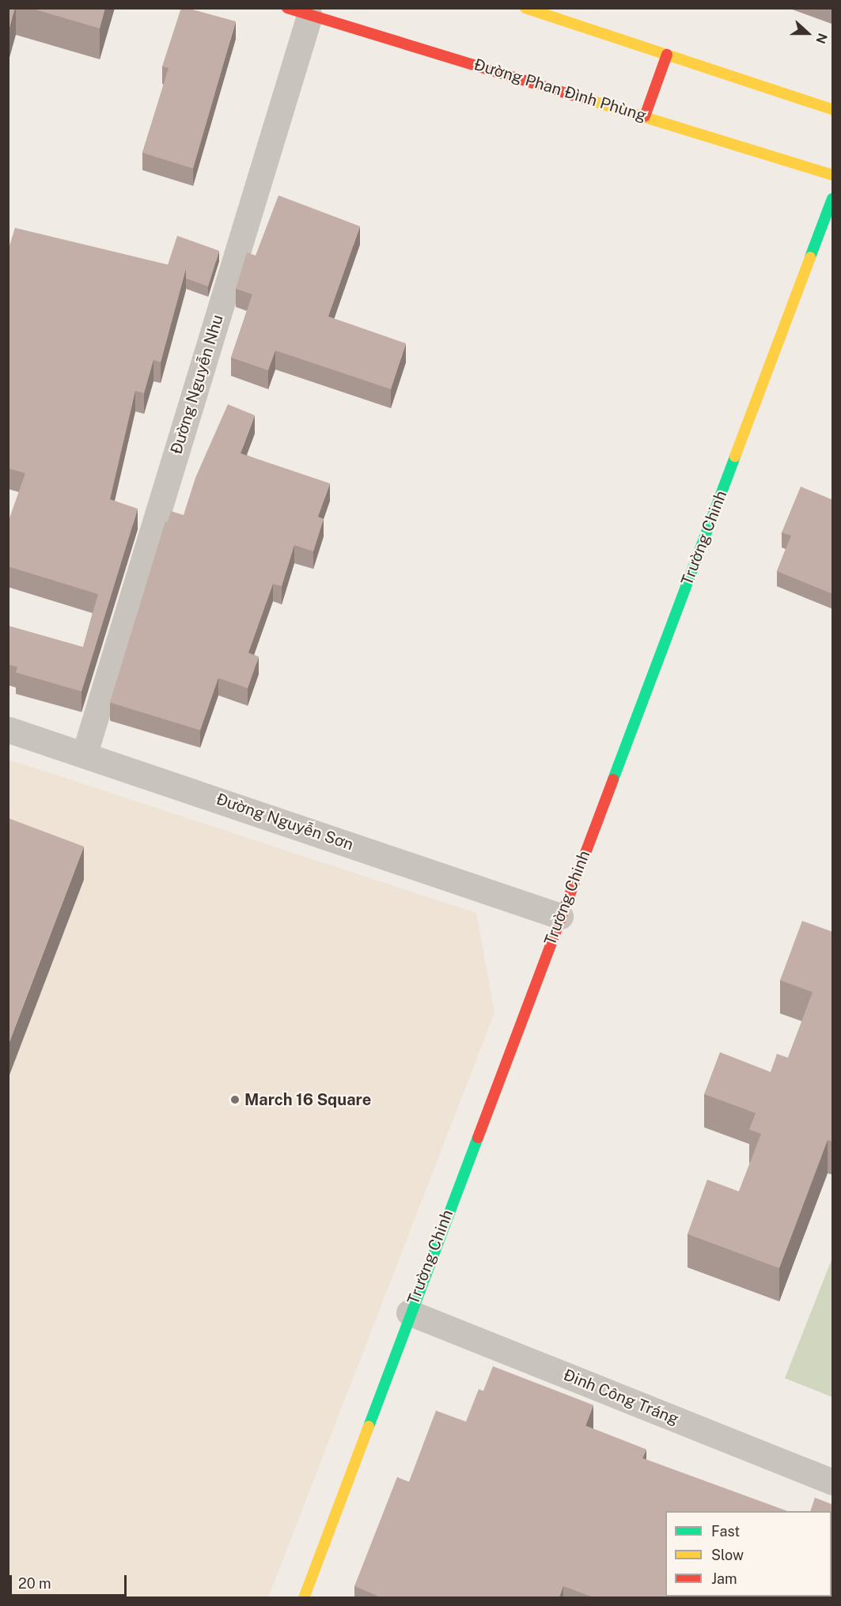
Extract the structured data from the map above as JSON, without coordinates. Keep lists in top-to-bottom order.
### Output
{
  "streets": {
    "street": [
      "Đường Phan Đình Phùng",
      "Đường Nguyễn Nhu",
      "Trường Chinh",
      "Đường Nguyễn Sơn",
      "Đinh Công Tráng"
    ]
  },
  "crossings": [
    ["Đường Phan Đình Phùng", "Đường Nguyễn Nhu"],
    ["Đường Nguyễn Nhu", "Đường Nguyễn Sơn"],
    ["Trường Chinh", "Đường Nguyễn Sơn"],
    ["Trường Chinh", "Đinh Công Tráng"]
  ],
  "places": ["March 16 Square"],
  "legend": ["Fast", "Slow", "Jam"],
  "scale_bar": "20 m",
  "north": "right"
}
